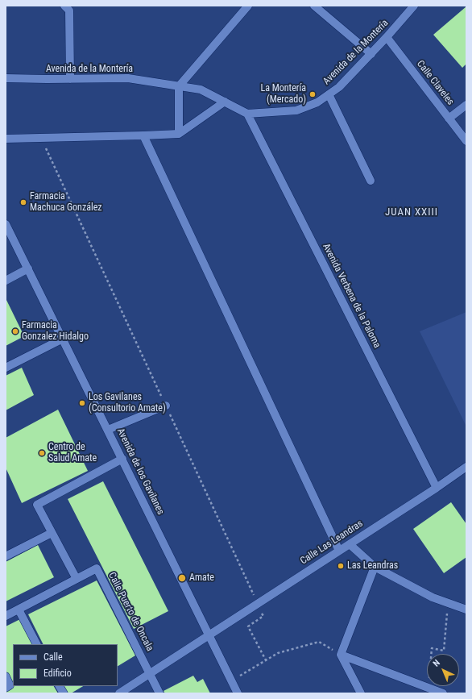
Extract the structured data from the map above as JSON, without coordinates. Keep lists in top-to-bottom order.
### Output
{
  "streets": {
    "street": [
      "Avenida de la Montería",
      "Calle Claveles",
      "Avenida Verbena de la Paloma",
      "Avenida de los Gavilanes",
      "Calle Las Leandras",
      "Calle Puerto de Oncala"
    ]
  },
  "crossings": [
    ["Avenida de la Montería", "Calle Claveles"],
    ["Avenida de la Montería", "Avenida Verbena de la Paloma"],
    ["Avenida Verbena de la Paloma", "Calle Las Leandras"],
    ["Avenida de los Gavilanes", "Calle Las Leandras"],
    ["Calle Las Leandras", "Calle Puerto de Oncala"]
  ],
  "districts": ["JUAN XXIII"],
  "places": [
    "La Montería (Mercado)",
    "Farmacia Machuca González",
    "Farmacia Gonzalez Hidalgo",
    "Los Gavilanes (Consultorio Amate)",
    "Centro de Salud Amate",
    "Las Leandras",
    "Amate"
  ],
  "legend": ["Calle", "Edificio"],
  "north": "top left"
}
